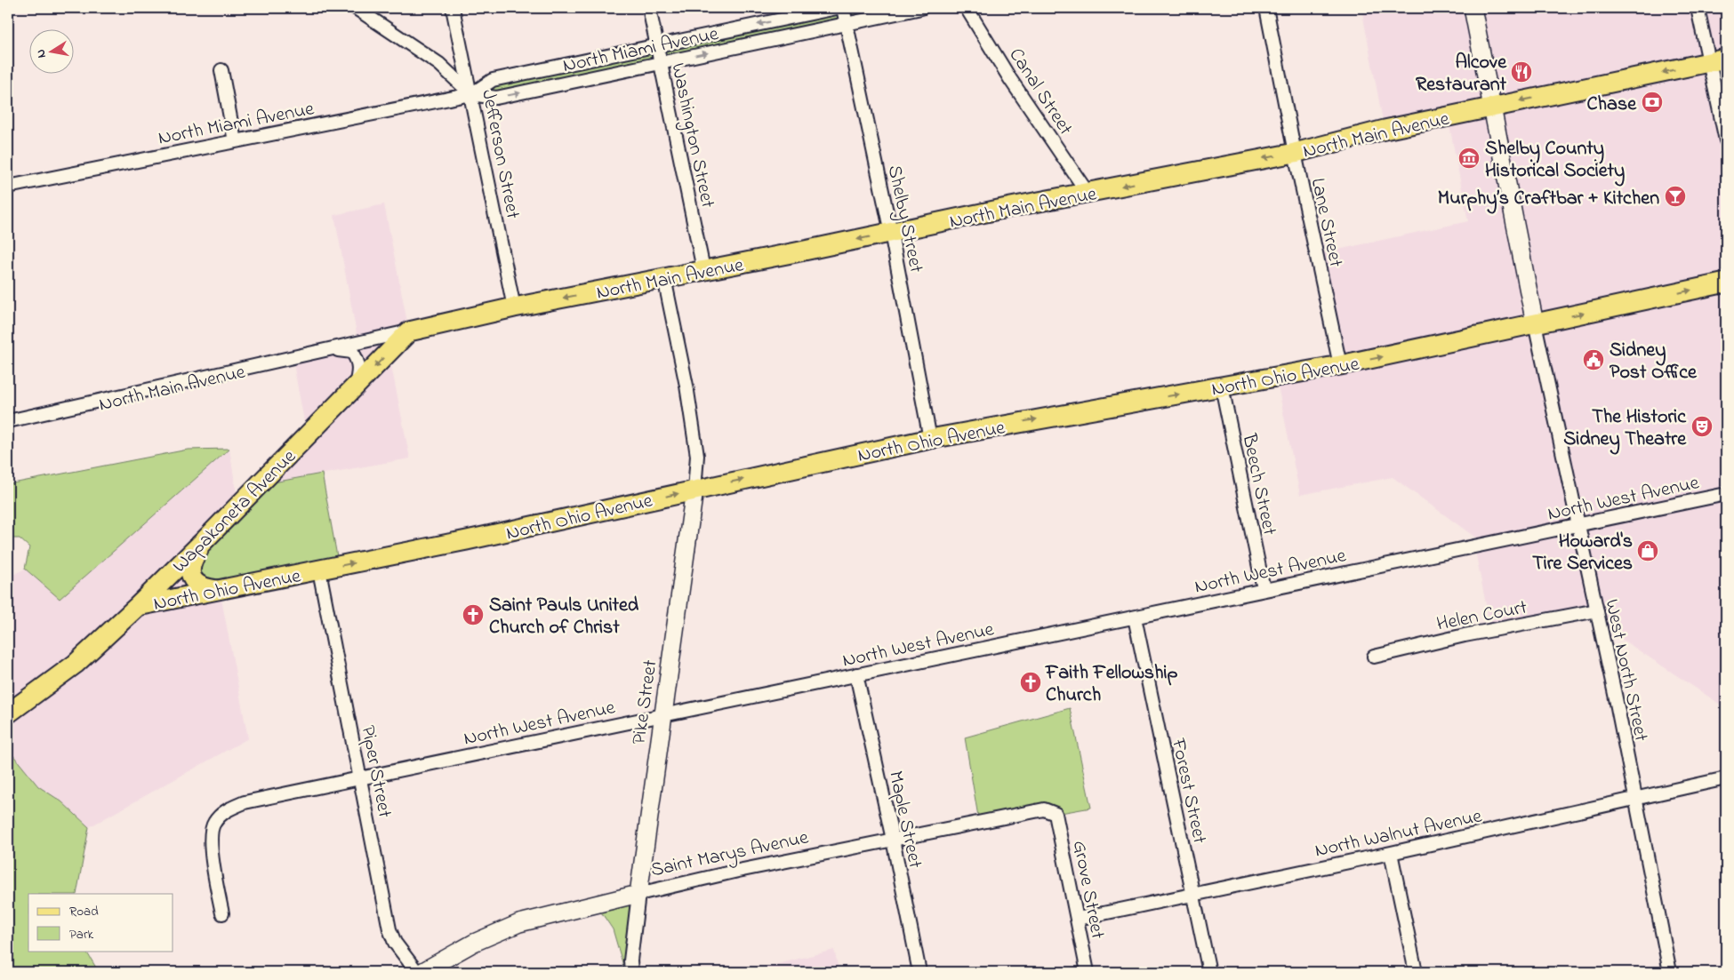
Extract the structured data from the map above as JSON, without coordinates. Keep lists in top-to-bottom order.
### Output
{
  "streets": {
    "main road": [
      "North Main Avenue",
      "North Ohio Avenue",
      "Wapakoneta Avenue",
      "Pike Street",
      "Saint Marys Avenue"
    ],
    "street": [
      "North Miami Avenue",
      "Canal Street",
      "Washington Street",
      "Jefferson Street",
      "Shelby Street",
      "Lane Street",
      "Beech Street",
      "North West Avenue",
      "Helen Court",
      "West North Street",
      "Piper Street",
      "Forest Street",
      "Maple Street",
      "North Walnut Avenue",
      "Grove Street"
    ]
  },
  "crossings": [
    ["North Miami Avenue", "Washington Street"],
    ["North Miami Avenue", "Jefferson Street"],
    ["North Miami Avenue", "Shelby Street"],
    ["Canal Street", "North Main Avenue"],
    ["North Main Avenue", "Washington Street"],
    ["North Main Avenue", "Jefferson Street"],
    ["North Main Avenue", "Shelby Street"],
    ["North Main Avenue", "Lane Street"],
    ["North Main Avenue", "Wapakoneta Avenue"],
    ["Shelby Street", "North Ohio Avenue"],
    ["Lane Street", "North Ohio Avenue"],
    ["North Ohio Avenue", "Beech Street"],
    ["North Ohio Avenue", "Wapakoneta Avenue"],
    ["North Ohio Avenue", "West North Street"],
    ["North Ohio Avenue", "Pike Street"],
    ["North Ohio Avenue", "Piper Street"],
    ["Beech Street", "North West Avenue"],
    ["North West Avenue", "West North Street"],
    ["North West Avenue", "Pike Street"],
    ["North West Avenue", "Piper Street"],
    ["North West Avenue", "Forest Street"],
    ["North West Avenue", "Maple Street"],
    ["Helen Court", "West North Street"],
    ["West North Street", "North Walnut Avenue"],
    ["Pike Street", "Saint Marys Avenue"],
    ["Forest Street", "North Walnut Avenue"],
    ["Maple Street", "Saint Marys Avenue"],
    ["North Walnut Avenue", "Grove Street"],
    ["Saint Marys Avenue", "Grove Street"]
  ],
  "one_way": ["North Main Avenue", "North Ohio Avenue"],
  "places": {
    "restaurant": ["Alcove Restaurant"],
    "bank": ["Chase"],
    "museum": ["Shelby County Historical Society"],
    "bar": ["Murphy’s Craftbar + Kitchen"],
    "public building": ["Sidney Post Office"],
    "theatre": ["The Historic Sidney Theatre"],
    "shop": ["Howard's Tire Services"],
    "church": ["Saint Pauls United Church of Christ", "Faith Fellowship Church"]
  },
  "legend": ["Road", "Park"],
  "north": "left"
}
